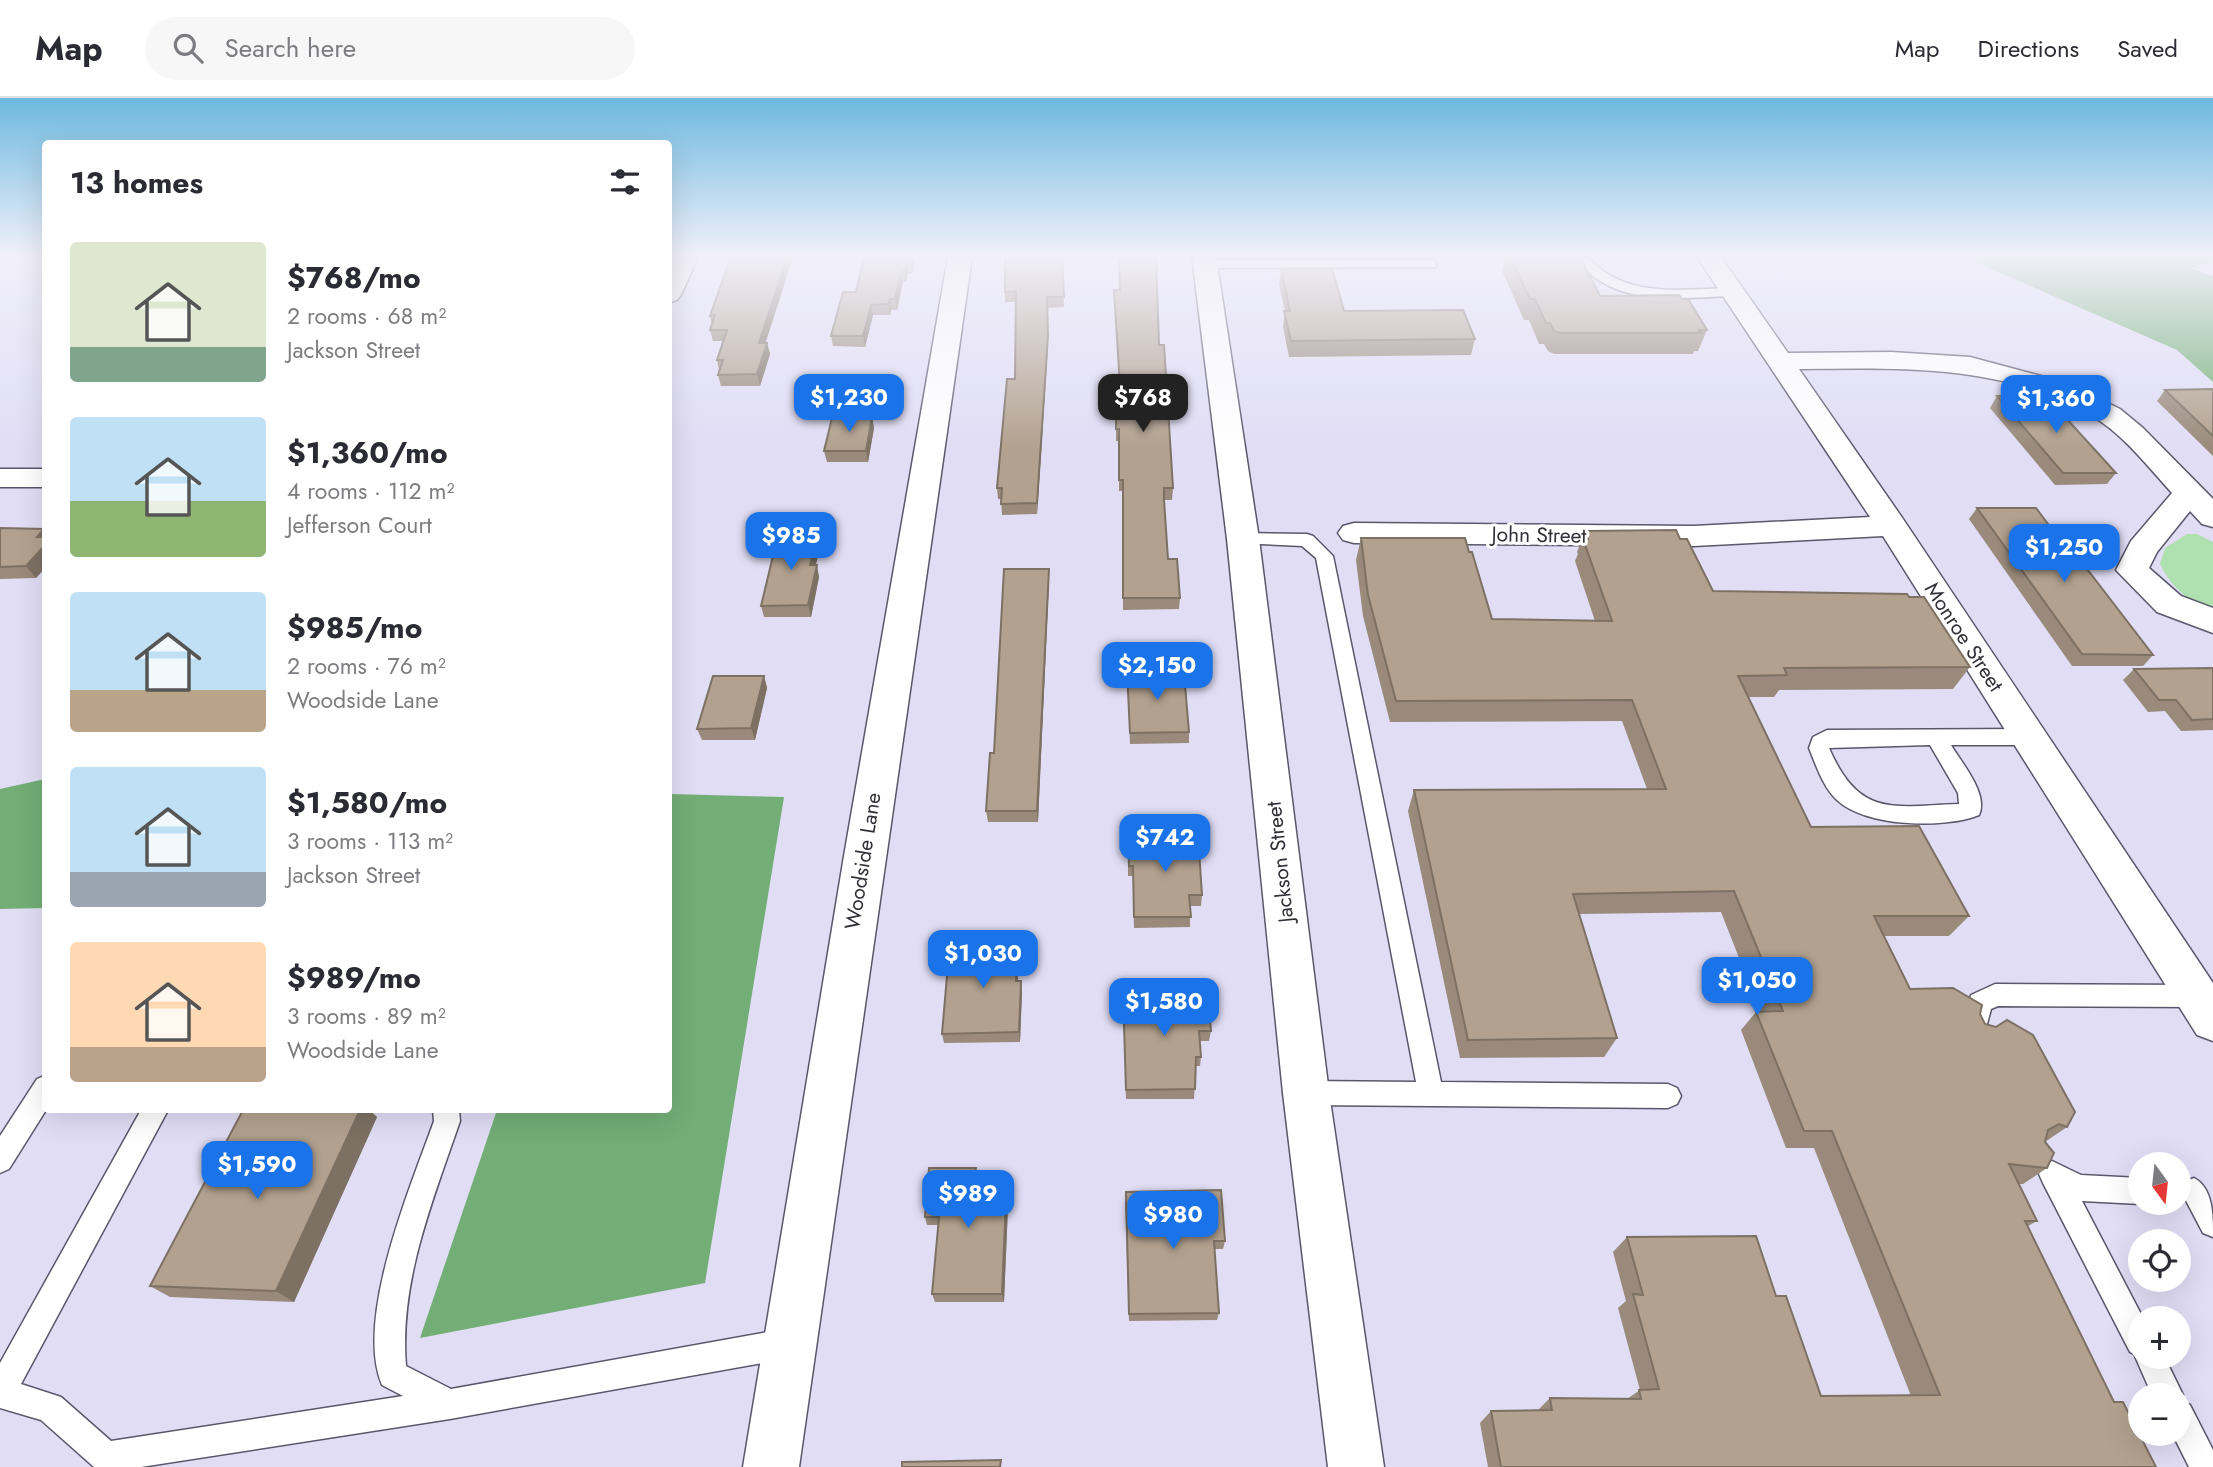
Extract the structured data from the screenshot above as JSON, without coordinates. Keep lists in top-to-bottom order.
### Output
{
  "streets": {
    "street": [
      "John Street",
      "Monroe Street",
      "Woodside Lane",
      "Jackson Street"
    ]
  },
  "crossings": [
    ["John Street", "Monroe Street"]
  ],
  "north": "bottom",
  "page": {
    "header": "Map",
    "search": "Search here",
    "nav": ["Map", "Directions", "Saved"],
    "heading": "13 homes",
    "list": [
      {
        "name": "$768/mo",
        "note": "2 rooms · 68 m² · Jackson Street"
      },
      {
        "name": "$1,360/mo",
        "note": "4 rooms · 112 m² · Jefferson Court"
      },
      {
        "name": "$985/mo",
        "note": "2 rooms · 76 m² · Woodside Lane"
      },
      {
        "name": "$1,580/mo",
        "note": "3 rooms · 113 m² · Jackson Street"
      },
      {
        "name": "$989/mo",
        "note": "3 rooms · 89 m² · Woodside Lane"
      }
    ],
    "price": [
      "$1,230",
      "$768",
      "$1,360",
      "$985",
      "$1,250",
      "$2,150",
      "$742",
      "$1,030",
      "$1,050",
      "$1,580",
      "$1,590",
      "$989",
      "$980"
    ],
    "map_buttons": ["+", "−"]
  }
}
